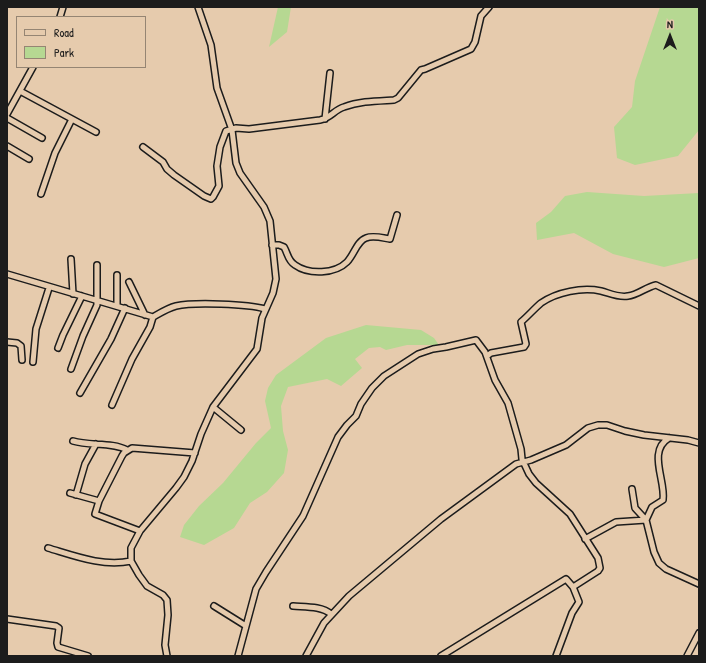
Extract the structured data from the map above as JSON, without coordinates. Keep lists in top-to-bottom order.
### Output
{
  "legend": ["Road", "Park"],
  "north": "top"
}
